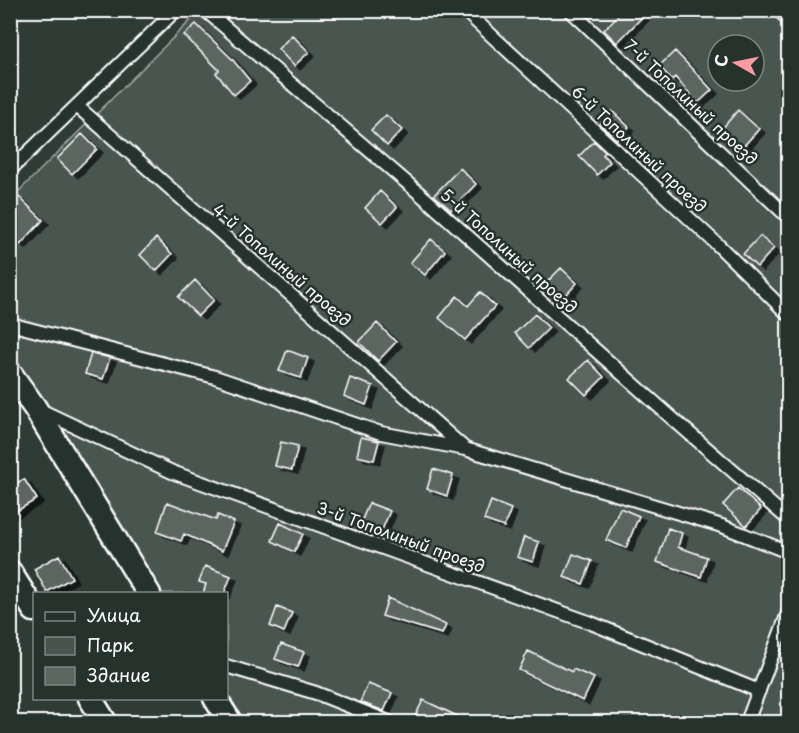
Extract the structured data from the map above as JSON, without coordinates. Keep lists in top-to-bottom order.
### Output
{
  "streets": {
    "lane": [
      "7-й Тополиный проезд",
      "6-й Тополиный проезд",
      "5-й Тополиный проезд",
      "4-й Тополиный проезд",
      "3-й Тополиный проезд"
    ]
  },
  "legend": ["Улица", "Парк", "Здание"],
  "north": "left"
}
